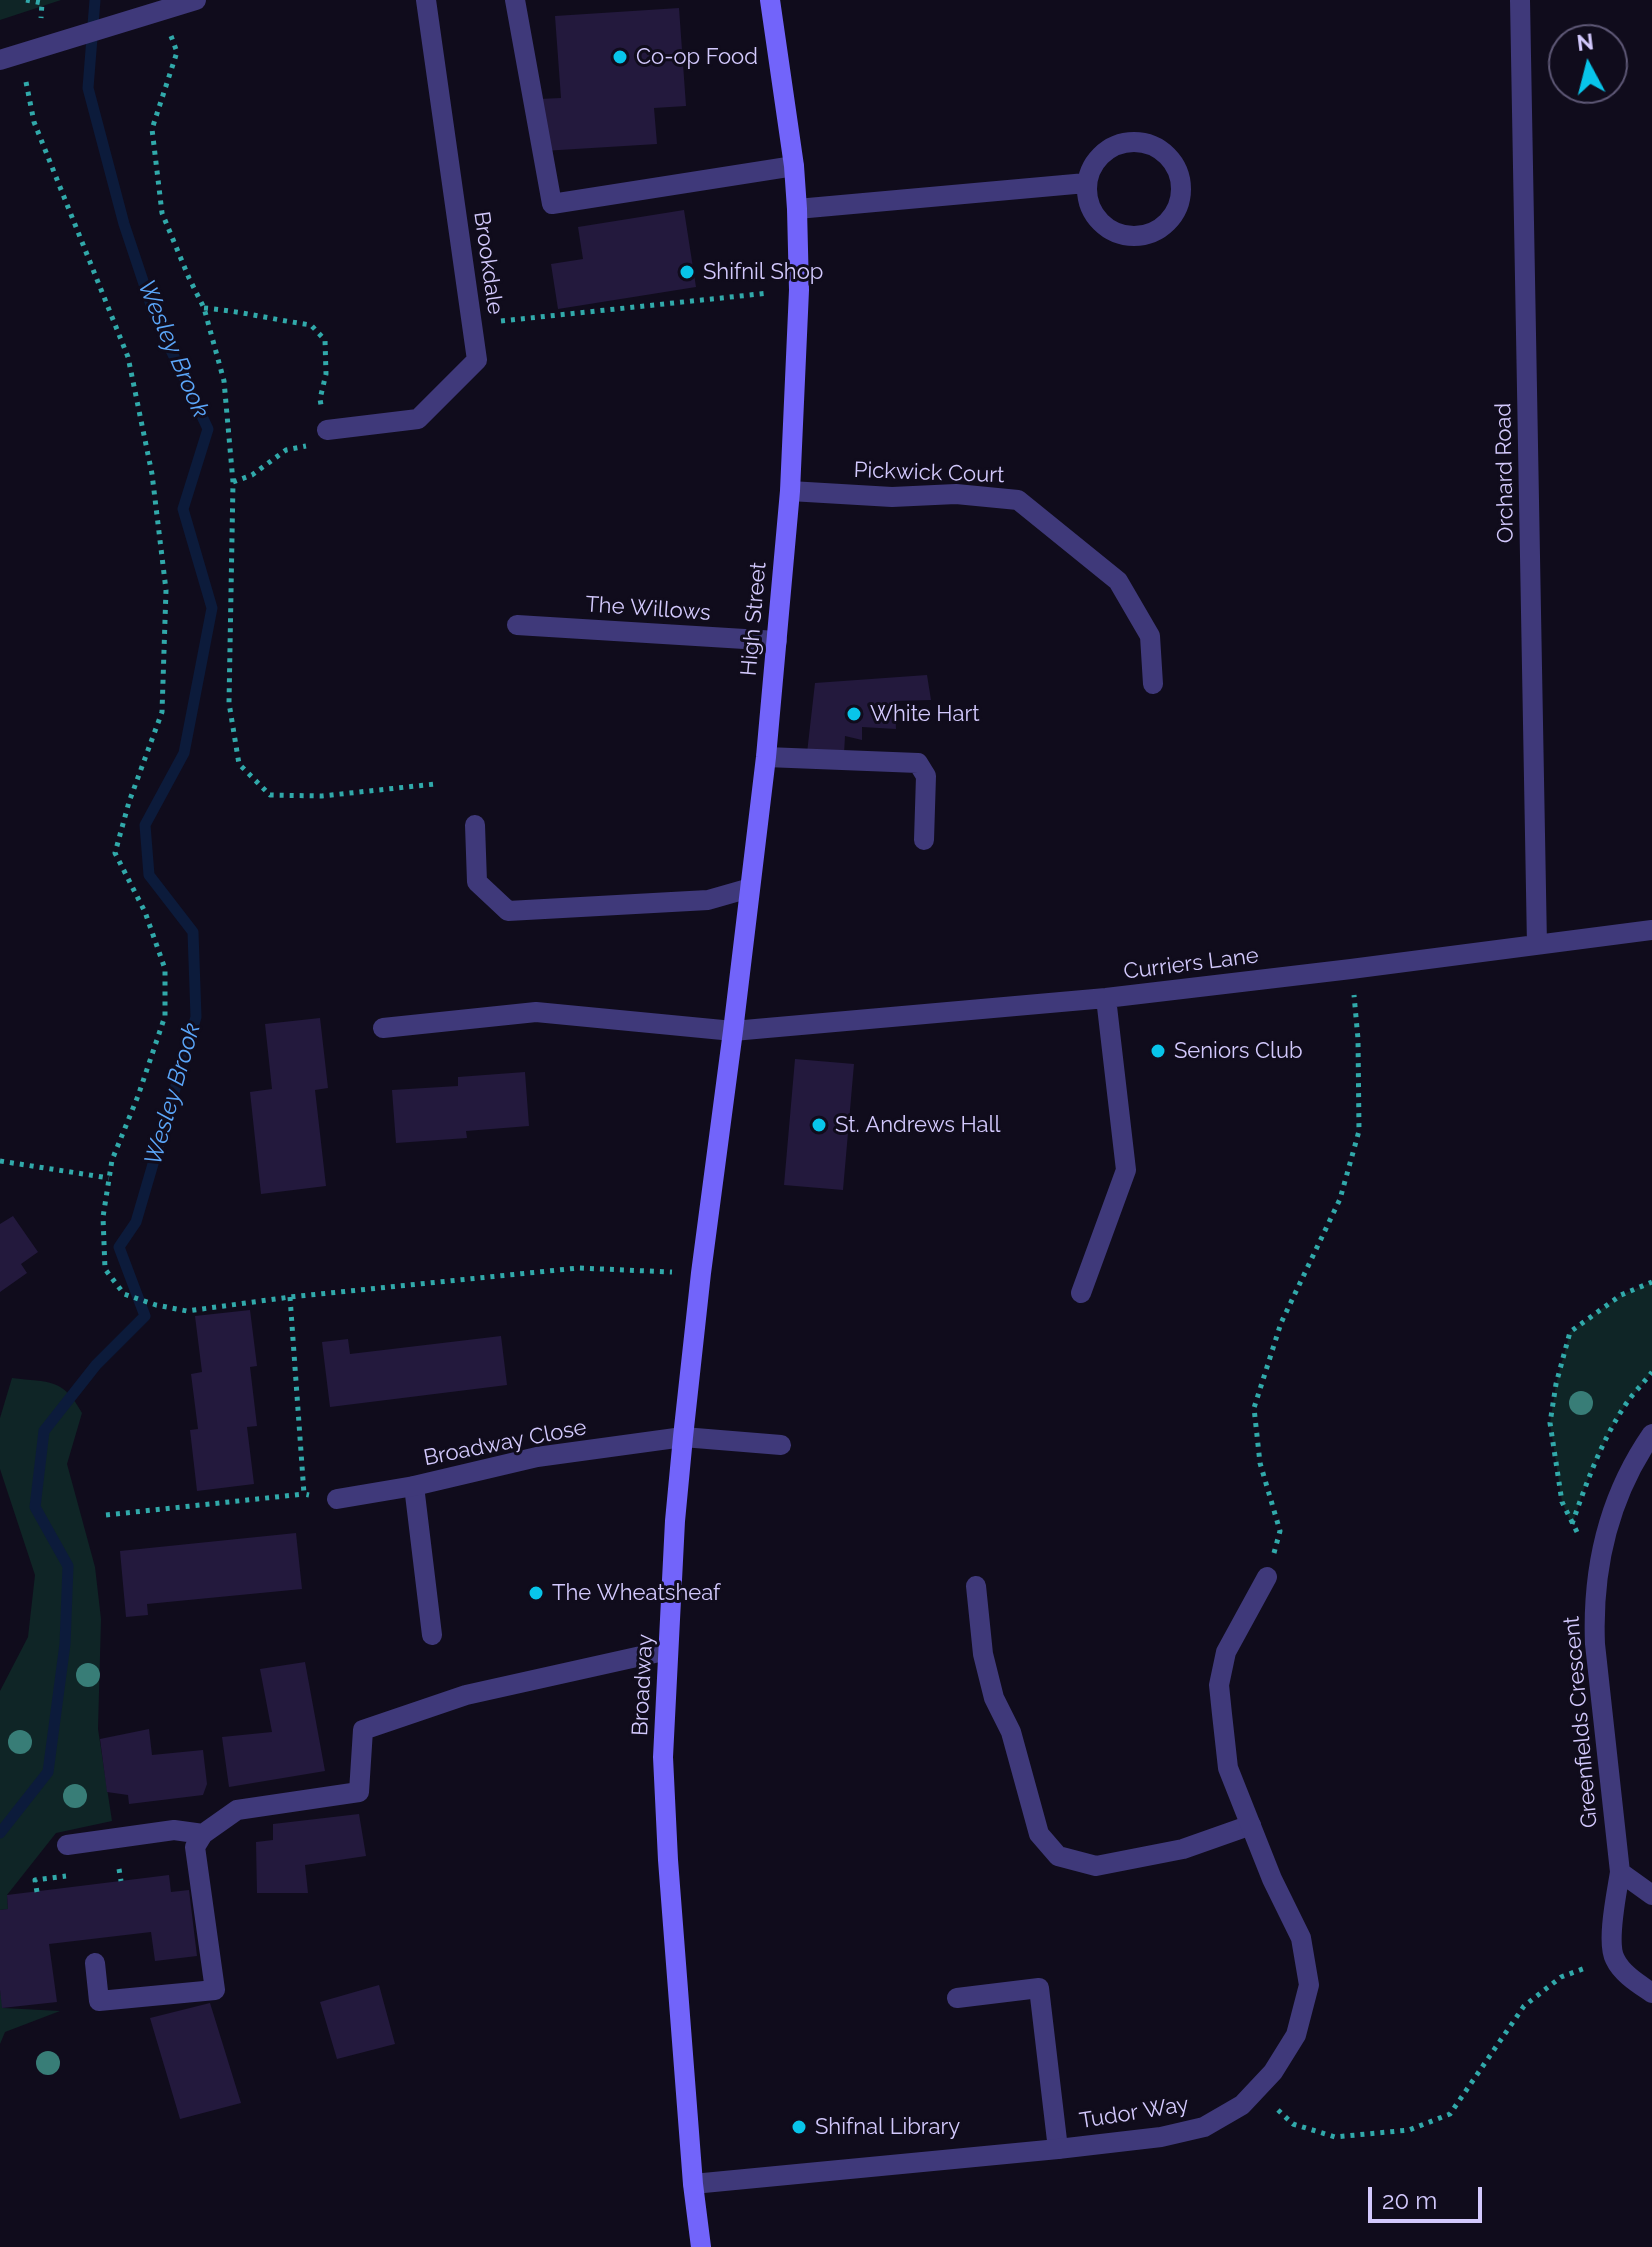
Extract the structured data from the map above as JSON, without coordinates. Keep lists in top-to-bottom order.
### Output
{
  "streets": {
    "main road": ["High Street", "Broadway"],
    "street": [
      "Brookdale",
      "Pickwick Court",
      "Orchard Road",
      "The Willows",
      "Curriers Lane",
      "Broadway Close",
      "Greenfields Crescent",
      "Tudor Way"
    ]
  },
  "crossings": [
    ["Pickwick Court", "High Street"],
    ["Orchard Road", "Curriers Lane"],
    ["The Willows", "High Street"],
    ["High Street", "Curriers Lane"],
    ["High Street", "Broadway"],
    ["Curriers Lane", "Broadway"],
    ["Broadway Close", "Broadway"],
    ["Broadway", "Tudor Way"]
  ],
  "water": ["Wesley Brook"],
  "places": [
    "Co-op Food",
    "Shifnil Shop",
    "White Hart",
    "Seniors Club",
    "St. Andrews Hall",
    "The Wheatsheaf",
    "Shifnal Library"
  ],
  "scale_bar": "20 m",
  "north": "top"
}
